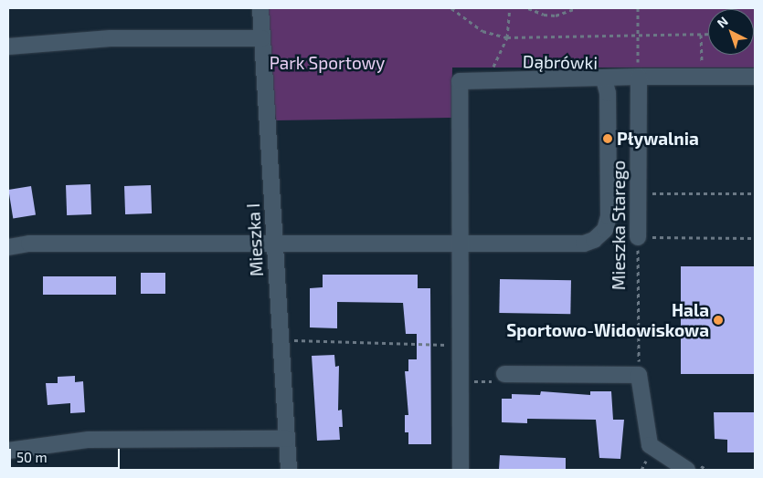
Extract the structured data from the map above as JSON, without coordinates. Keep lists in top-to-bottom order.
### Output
{
  "streets": {
    "street": ["Dąbrówki", "Mieszka Starego", "Mieszka I"]
  },
  "parks": ["Park Sportowy"],
  "places": ["Pływalnia", "Hala Sportowo-Widowiskowa"],
  "scale_bar": "50 m",
  "north": "top left"
}
